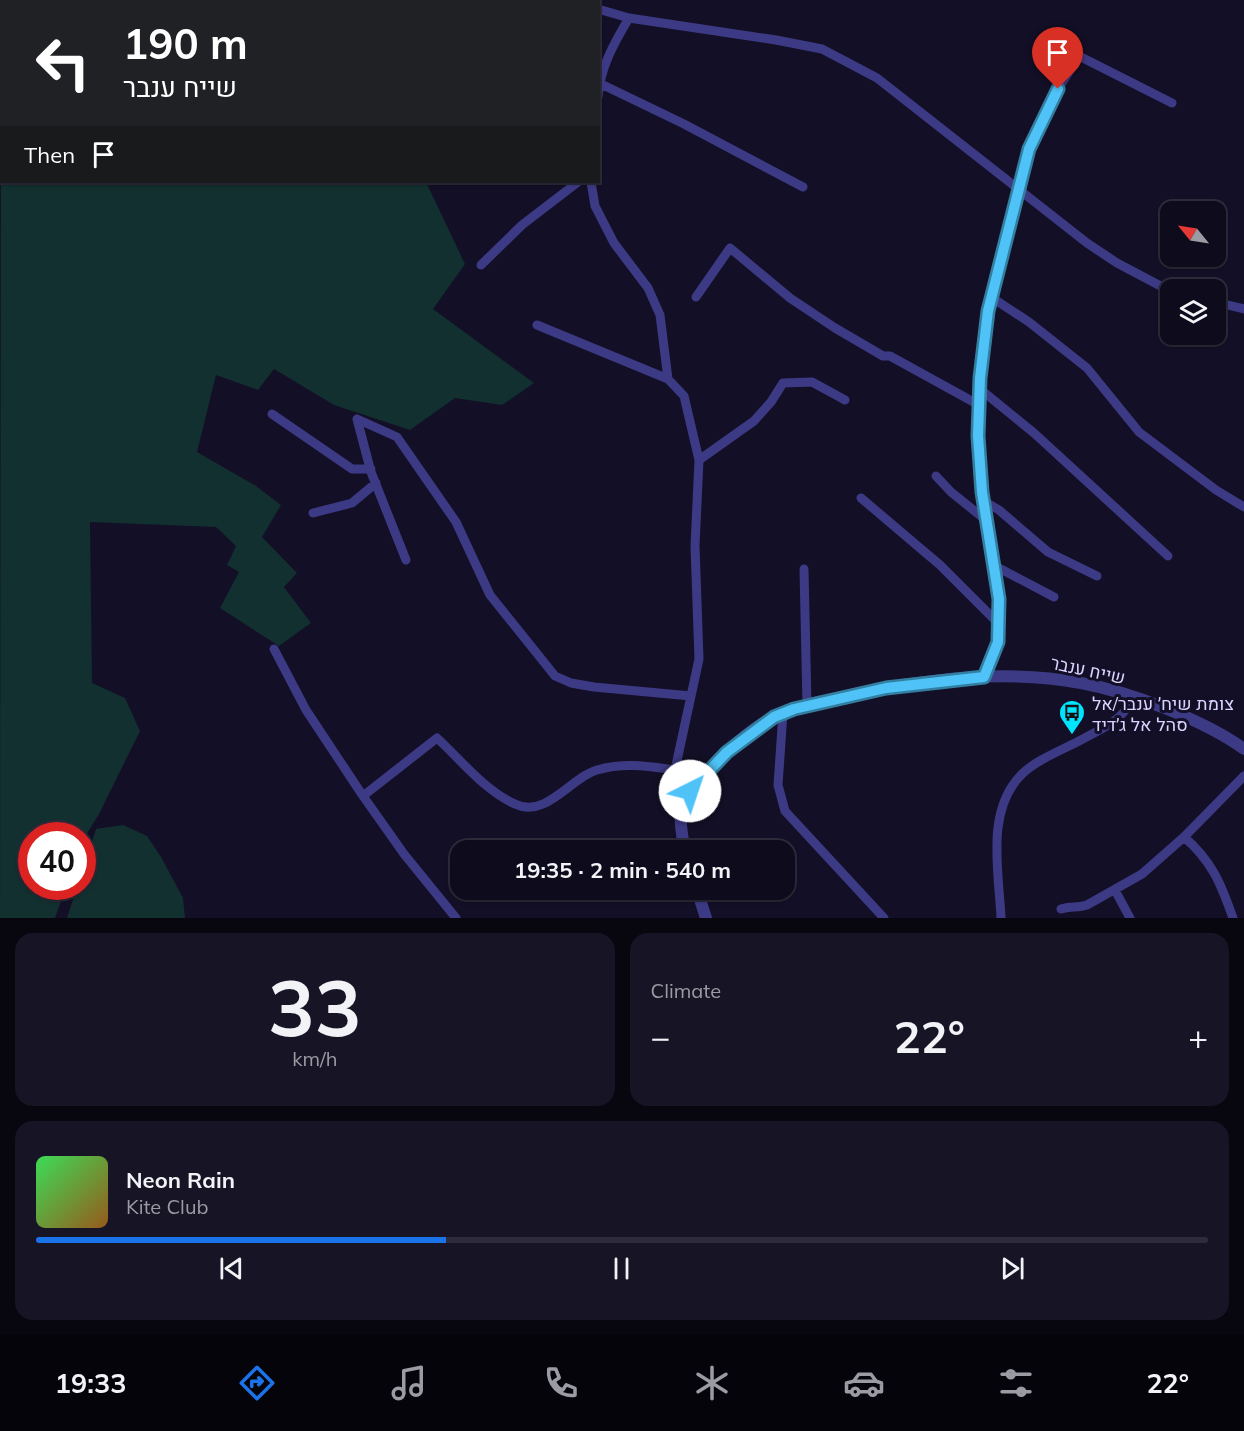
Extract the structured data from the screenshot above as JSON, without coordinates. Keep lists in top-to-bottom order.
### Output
{
  "streets": {
    "street": ["שייח ענבר"]
  },
  "places": {
    "bus stop": ["צומת שיח׳ ענבר/אל סהל אל ג׳דיד"]
  },
  "north": "top left",
  "page": {
    "turn": ["190 m", "שייח ענבר"],
    "then": "Then",
    "limit": "40",
    "trip": "19:35 · 2 min · 540 m",
    "tile": [
      ["33", "km/h"],
      "Climate"
    ],
    "heat": ["−", "22°", "+"],
    "song": ["Neon Rain", "Kite Club"],
    "tabs": ["19:33", "22°"]
  }
}
